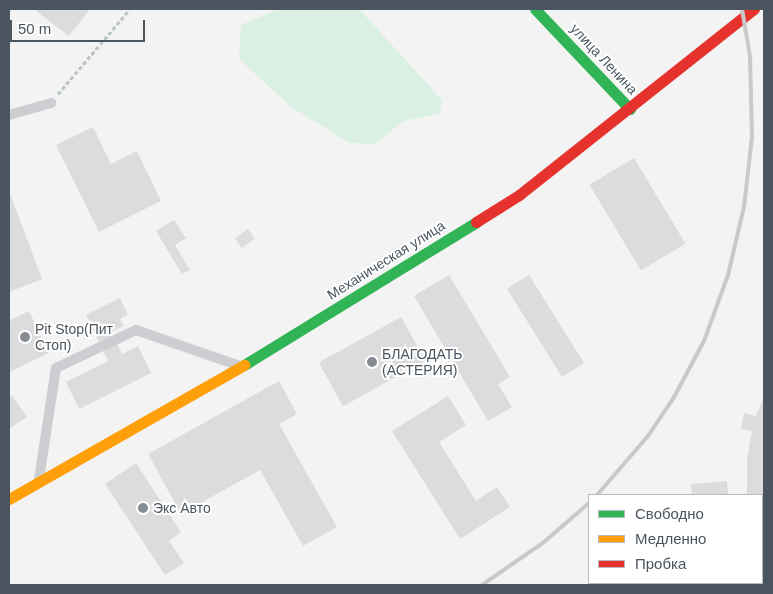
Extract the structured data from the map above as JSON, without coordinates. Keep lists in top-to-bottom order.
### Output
{
  "streets": {
    "main road": ["улица Ленина", "Механическая улица"]
  },
  "crossings": [
    ["улица Ленина", "Механическая улица"]
  ],
  "places": ["Pit Stop(Пит Стоп)", "БЛАГОДАТЬ (АСТЕРИЯ)", "Экс Авто"],
  "legend": ["Свободно", "Медленно", "Пробка"],
  "scale_bar": "50 m"
}
